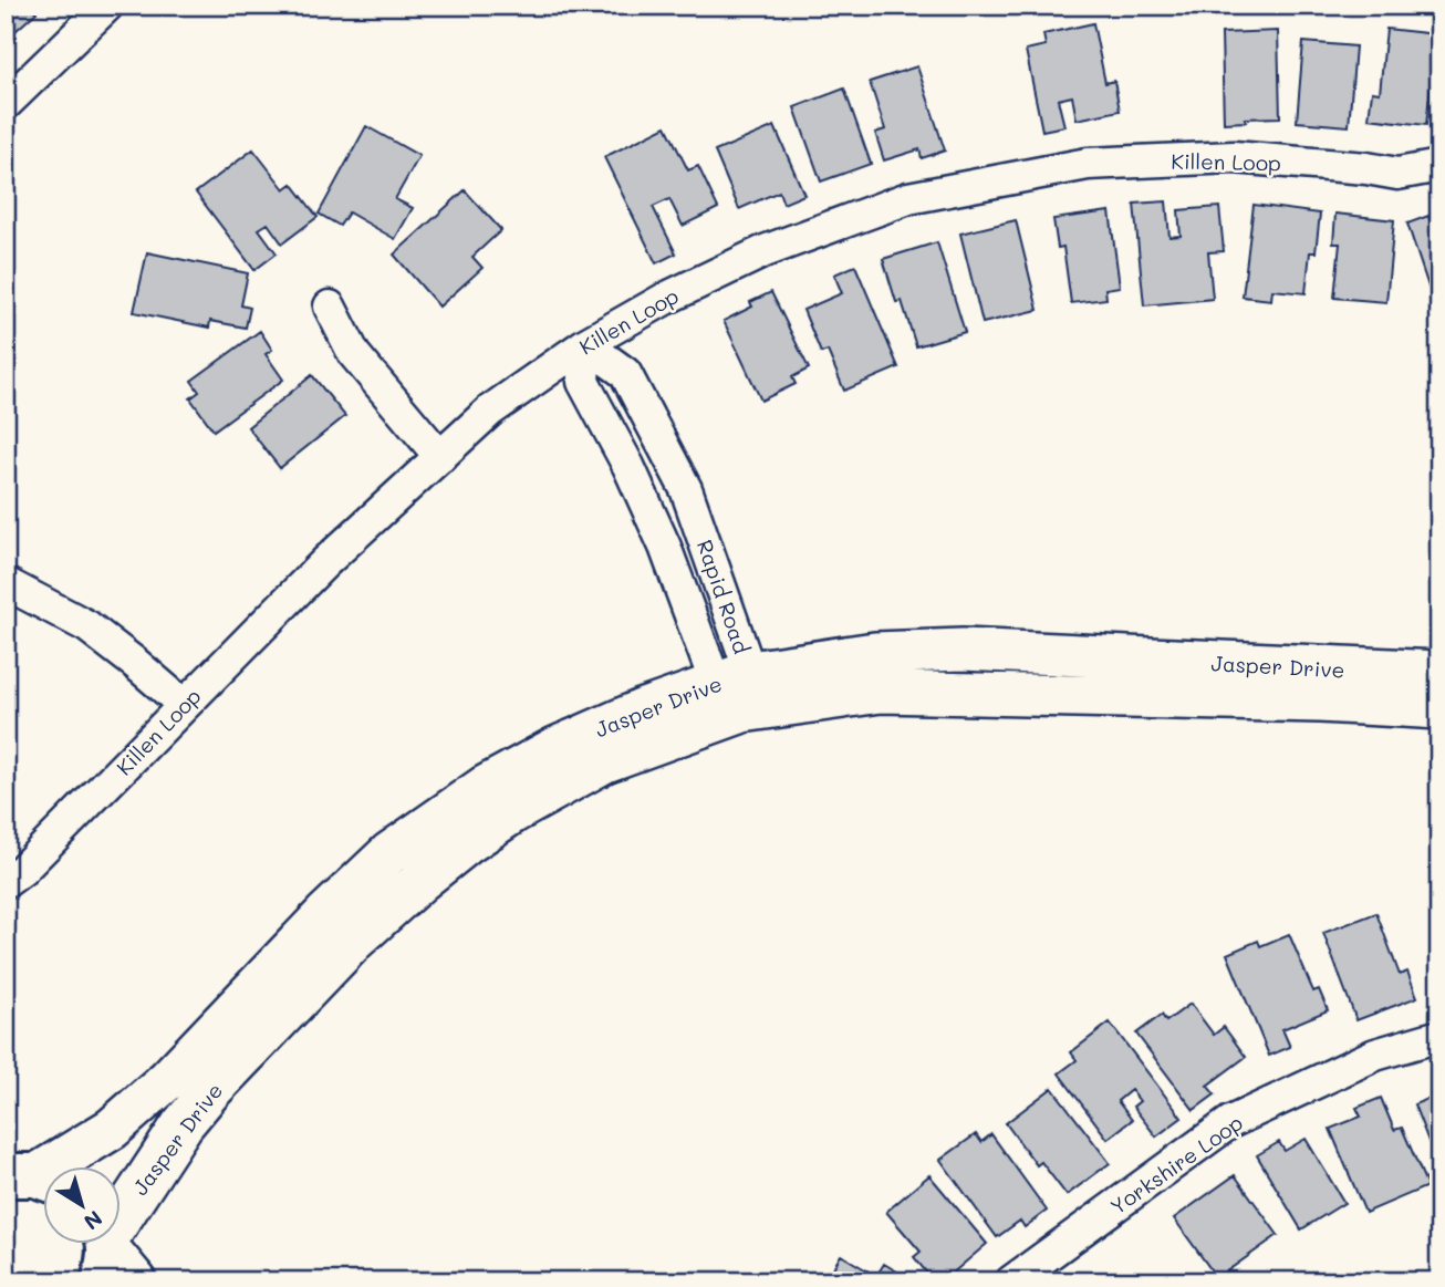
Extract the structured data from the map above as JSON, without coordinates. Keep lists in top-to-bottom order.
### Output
{
  "streets": {
    "street": [
      "Killen Loop",
      "Rapid Road",
      "Jasper Drive",
      "Yorkshire Loop"
    ]
  },
  "crossings": [
    ["Killen Loop", "Rapid Road"],
    ["Rapid Road", "Jasper Drive"]
  ],
  "north": "bottom right"
}
